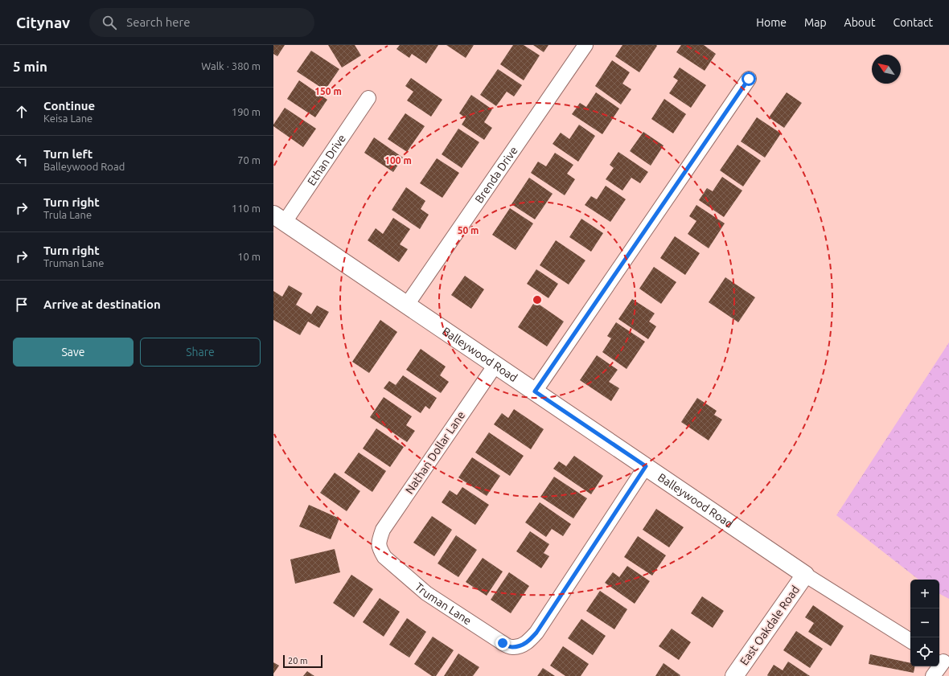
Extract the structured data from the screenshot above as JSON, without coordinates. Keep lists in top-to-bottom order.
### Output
{
  "streets": {
    "street": [
      "Ethan Drive",
      "Brenda Drive",
      "Balleywood Road",
      "Nathan Dollar Lane",
      "Truman Lane",
      "East Oakdale Road"
    ]
  },
  "crossings": [
    ["Ethan Drive", "Balleywood Road"],
    ["Brenda Drive", "Balleywood Road"],
    ["Balleywood Road", "Nathan Dollar Lane"],
    ["Balleywood Road", "Truman Lane"],
    ["Balleywood Road", "East Oakdale Road"],
    ["Nathan Dollar Lane", "Truman Lane"]
  ],
  "scale_bar": "20 m",
  "north": "top left",
  "page": {
    "header": "Citynav",
    "search": "Search here",
    "nav": [
      "Home",
      "Map",
      "About",
      "Contact"
    ],
    "heading": ["5 min", "Walk · 380 m"],
    "list": [
      ["Continue", "Keisa Lane", "190 m"],
      ["Turn left", "Balleywood Road", "70 m"],
      ["Turn right", "Trula Lane", "110 m"],
      ["Turn right", "Truman Lane", "10 m"],
      "Arrive at destination"
    ],
    "buttons": ["Save", "Share"],
    "map_buttons": ["+", "−"],
    "scale": "20 m"
  },
  "rings": ["150 m", "100 m", "50 m"]
}
